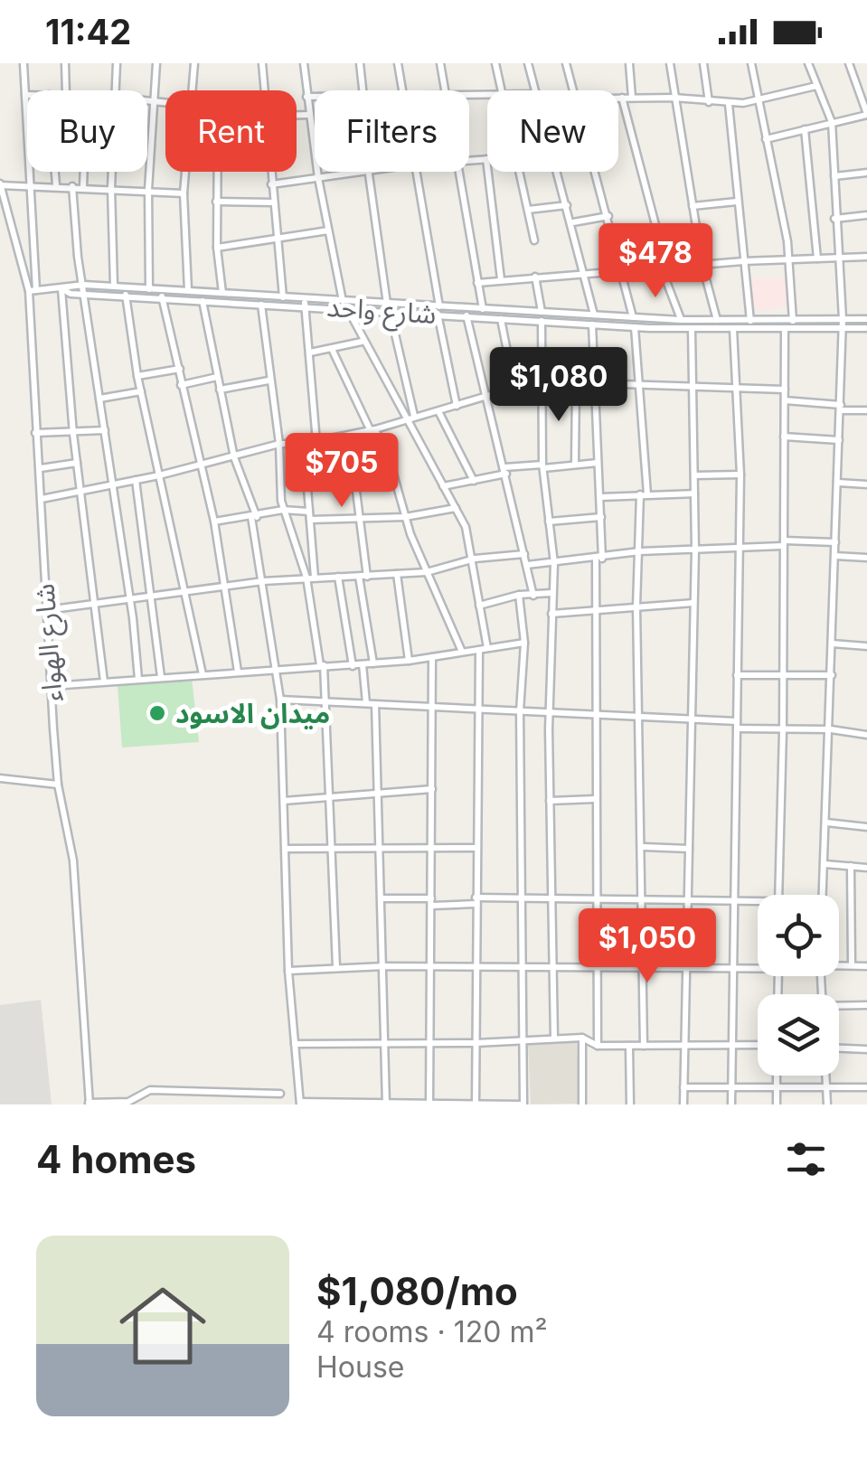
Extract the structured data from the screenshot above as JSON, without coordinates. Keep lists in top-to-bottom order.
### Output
{
  "streets": {
    "street": ["شارع واحد", "شارع الهواء"]
  },
  "crossings": [
    ["شارع واحد", "شارع الهواء"]
  ],
  "places": ["ميدان الاسود"],
  "page": {
    "status": "11:42",
    "chip": [
      "Buy",
      "Rent",
      "Filters",
      "New"
    ],
    "price": [
      "$478",
      "$1,080",
      "$705",
      "$1,050"
    ],
    "heading": "4 homes",
    "list": [
      {
        "name": "$1,080/mo",
        "note": "4 rooms · 120 m² · House"
      }
    ]
  }
}
